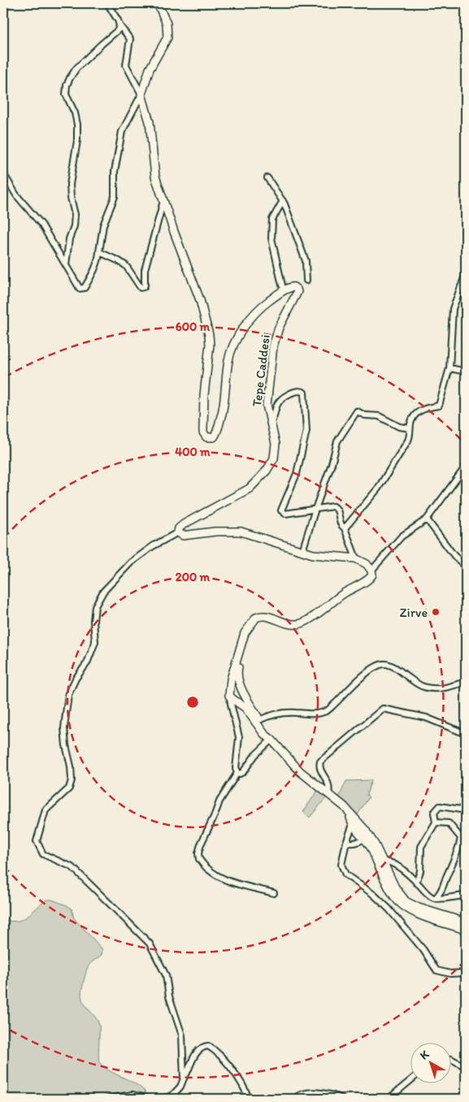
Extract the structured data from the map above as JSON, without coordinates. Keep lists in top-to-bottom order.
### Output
{
  "streets": {
    "street": ["Tepe Caddesi"]
  },
  "places": ["Zirve"],
  "north": "top left",
  "rings": ["600 m", "400 m", "200 m"]
}
